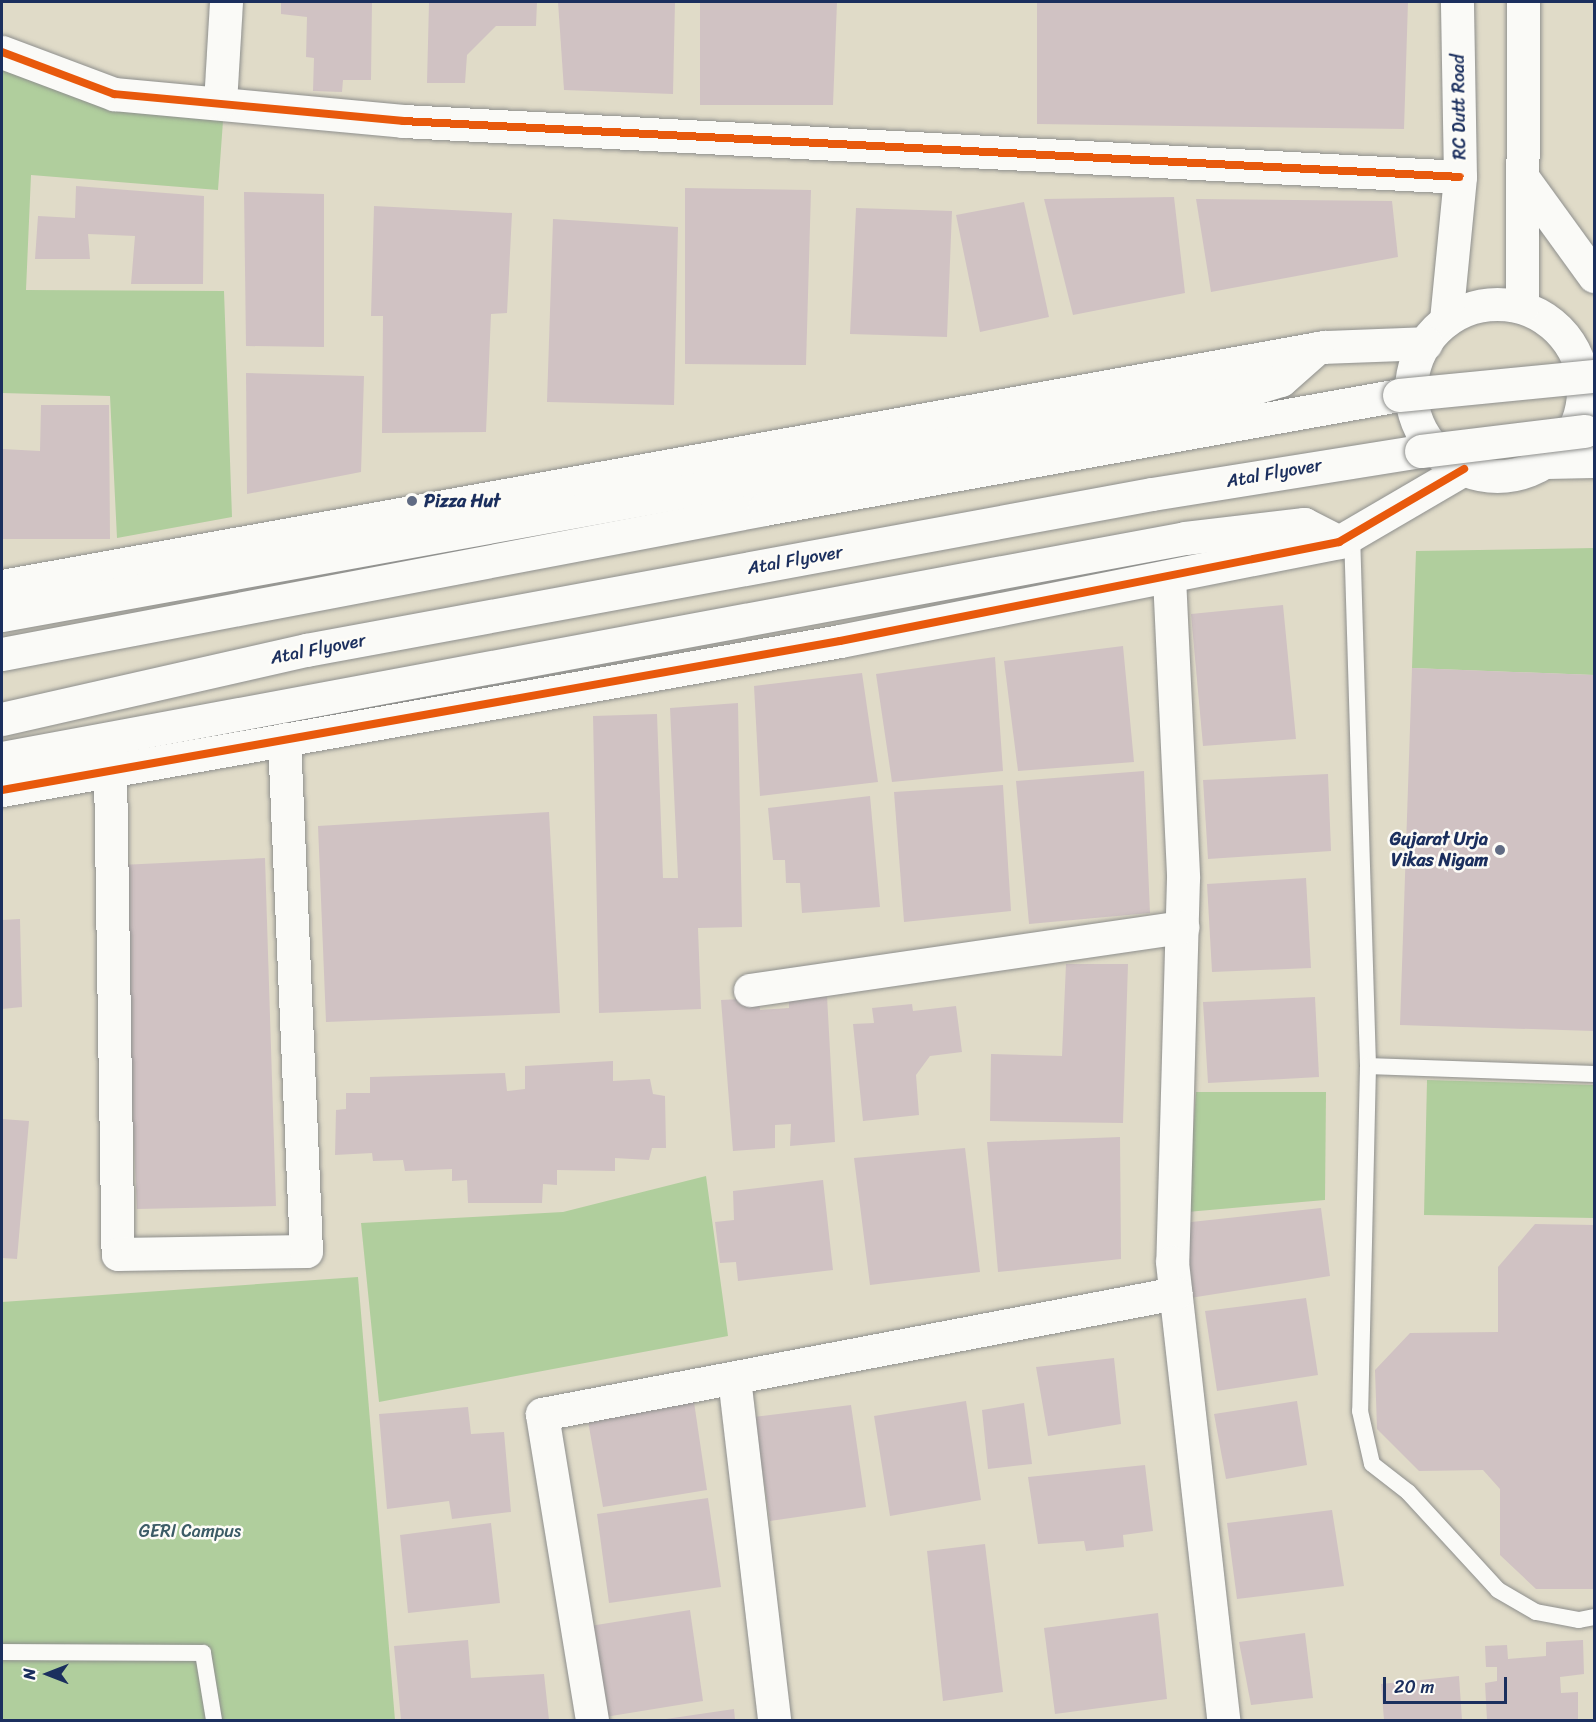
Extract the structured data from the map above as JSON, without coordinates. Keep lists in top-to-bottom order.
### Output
{
  "streets": {
    "street": ["RC Dutt Road", "Atal Flyover"]
  },
  "parks": ["GERI Campus"],
  "places": ["Pizza Hut", "Gujarat Urja Vikas Nigam"],
  "scale_bar": "20 m",
  "north": "left"
}
